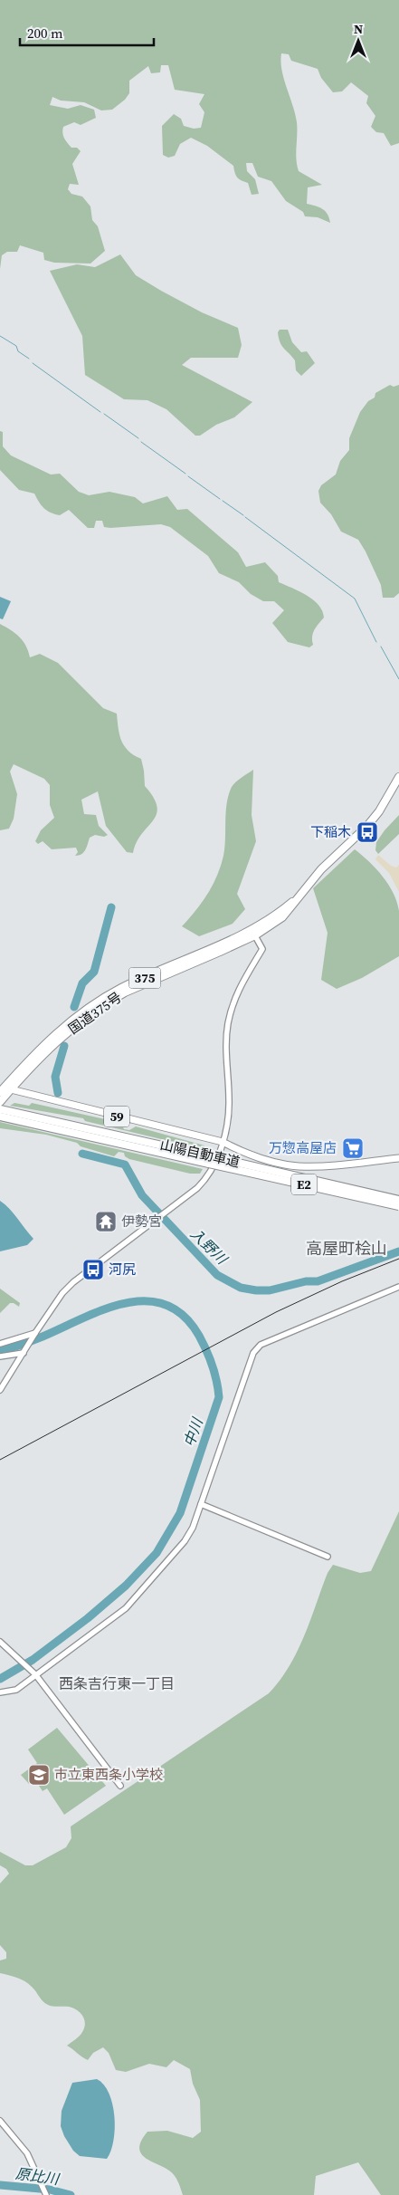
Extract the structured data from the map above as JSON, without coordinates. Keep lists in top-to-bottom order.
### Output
{
  "streets": {
    "highway": [
      "375",
      "国道375号",
      "山陽自動車道",
      "E2"
    ],
    "main road": ["59"]
  },
  "crossings": [
    ["国道375号", "59"]
  ],
  "districts": ["高屋町桧山", "西条吉行東一丁目"],
  "water": ["入野川", "中川", "原比川"],
  "places": {
    "bus stop": ["下稲木", "河尻"],
    "supermarket": ["万惣高屋店"],
    "temple": ["伊勢宮"],
    "school or university": ["市立東西条小学校"]
  },
  "scale_bar": "200 m",
  "north": "top"
}
